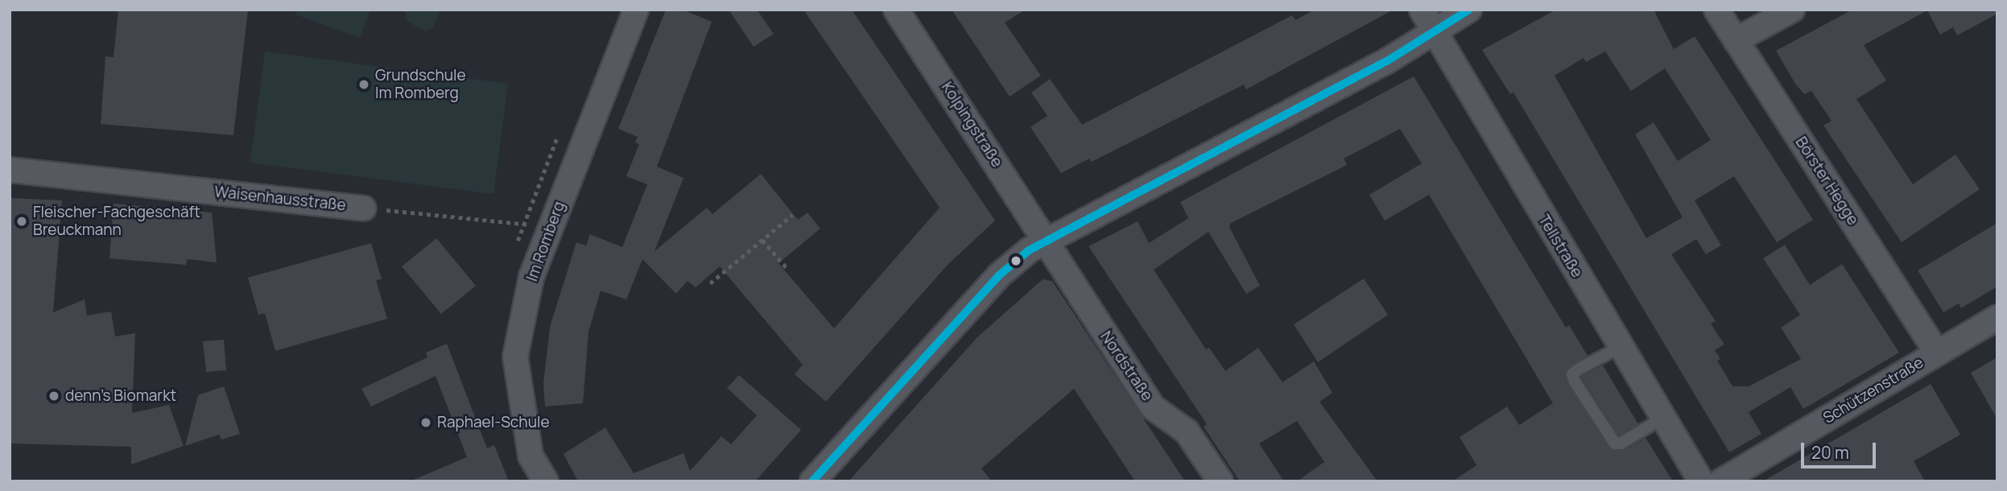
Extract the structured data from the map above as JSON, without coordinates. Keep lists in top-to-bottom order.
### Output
{
  "streets": {
    "street": [
      "Kolpingstraße",
      "Börster Hegge",
      "Waisenhausstraße",
      "Im Romberg",
      "Tellstraße",
      "Nordstraße",
      "Schützenstraße"
    ]
  },
  "crossings": [
    ["Kolpingstraße", "Nordstraße"],
    ["Börster Hegge", "Schützenstraße"],
    ["Waisenhausstraße", "Im Romberg"]
  ],
  "places": [
    "Grundschule Im Romberg",
    "Fleischer-Fachgeschäft Breuckmann",
    "denn's Biomarkt",
    "Raphael-Schule"
  ],
  "scale_bar": "20 m"
}
